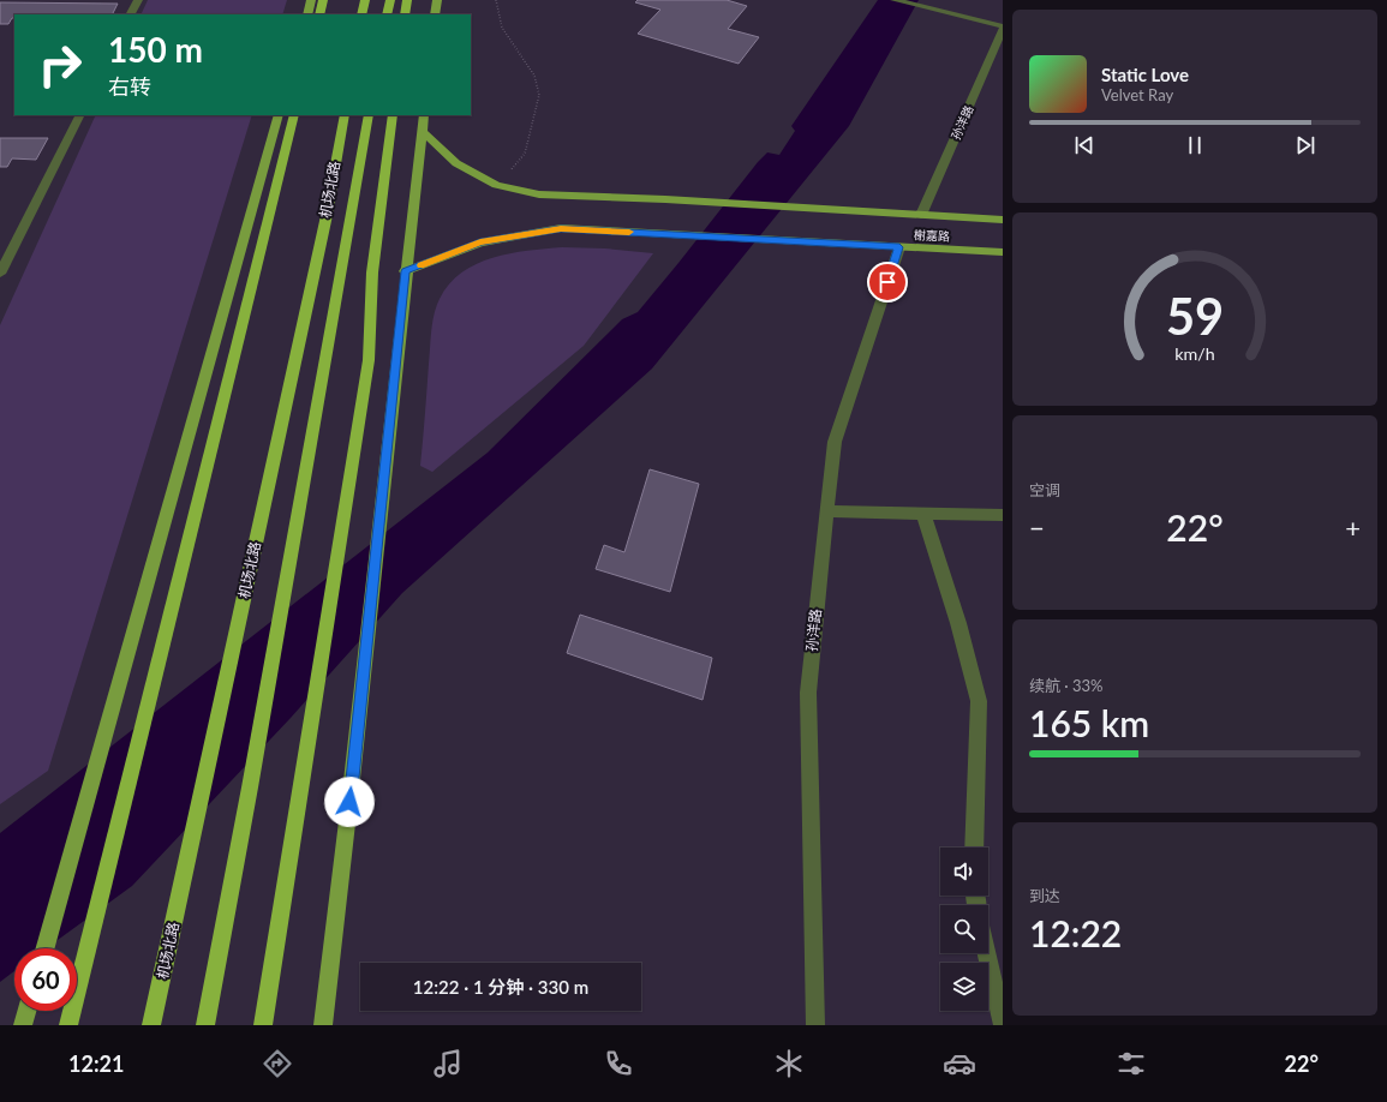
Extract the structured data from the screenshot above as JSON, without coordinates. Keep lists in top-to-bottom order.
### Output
{
  "streets": {
    "highway": ["机场北路"],
    "main road": ["榭嘉路"],
    "street": ["孙洋路"]
  },
  "crossings": [
    ["孙洋路", "榭嘉路"]
  ],
  "page": {
    "turn": ["150 m", "右转"],
    "song": ["Static Love", "Velvet Ray"],
    "tile": [
      "空调",
      ["续航 · 33%", "165 km"],
      ["到达", "12:22"]
    ],
    "heat": ["−", "22°", "+"],
    "limit": "60",
    "trip": "12:22 · 1 分钟 · 330 m",
    "tabs": ["12:21", "22°"],
    "gauge": ["59", "km/h"]
  }
}
